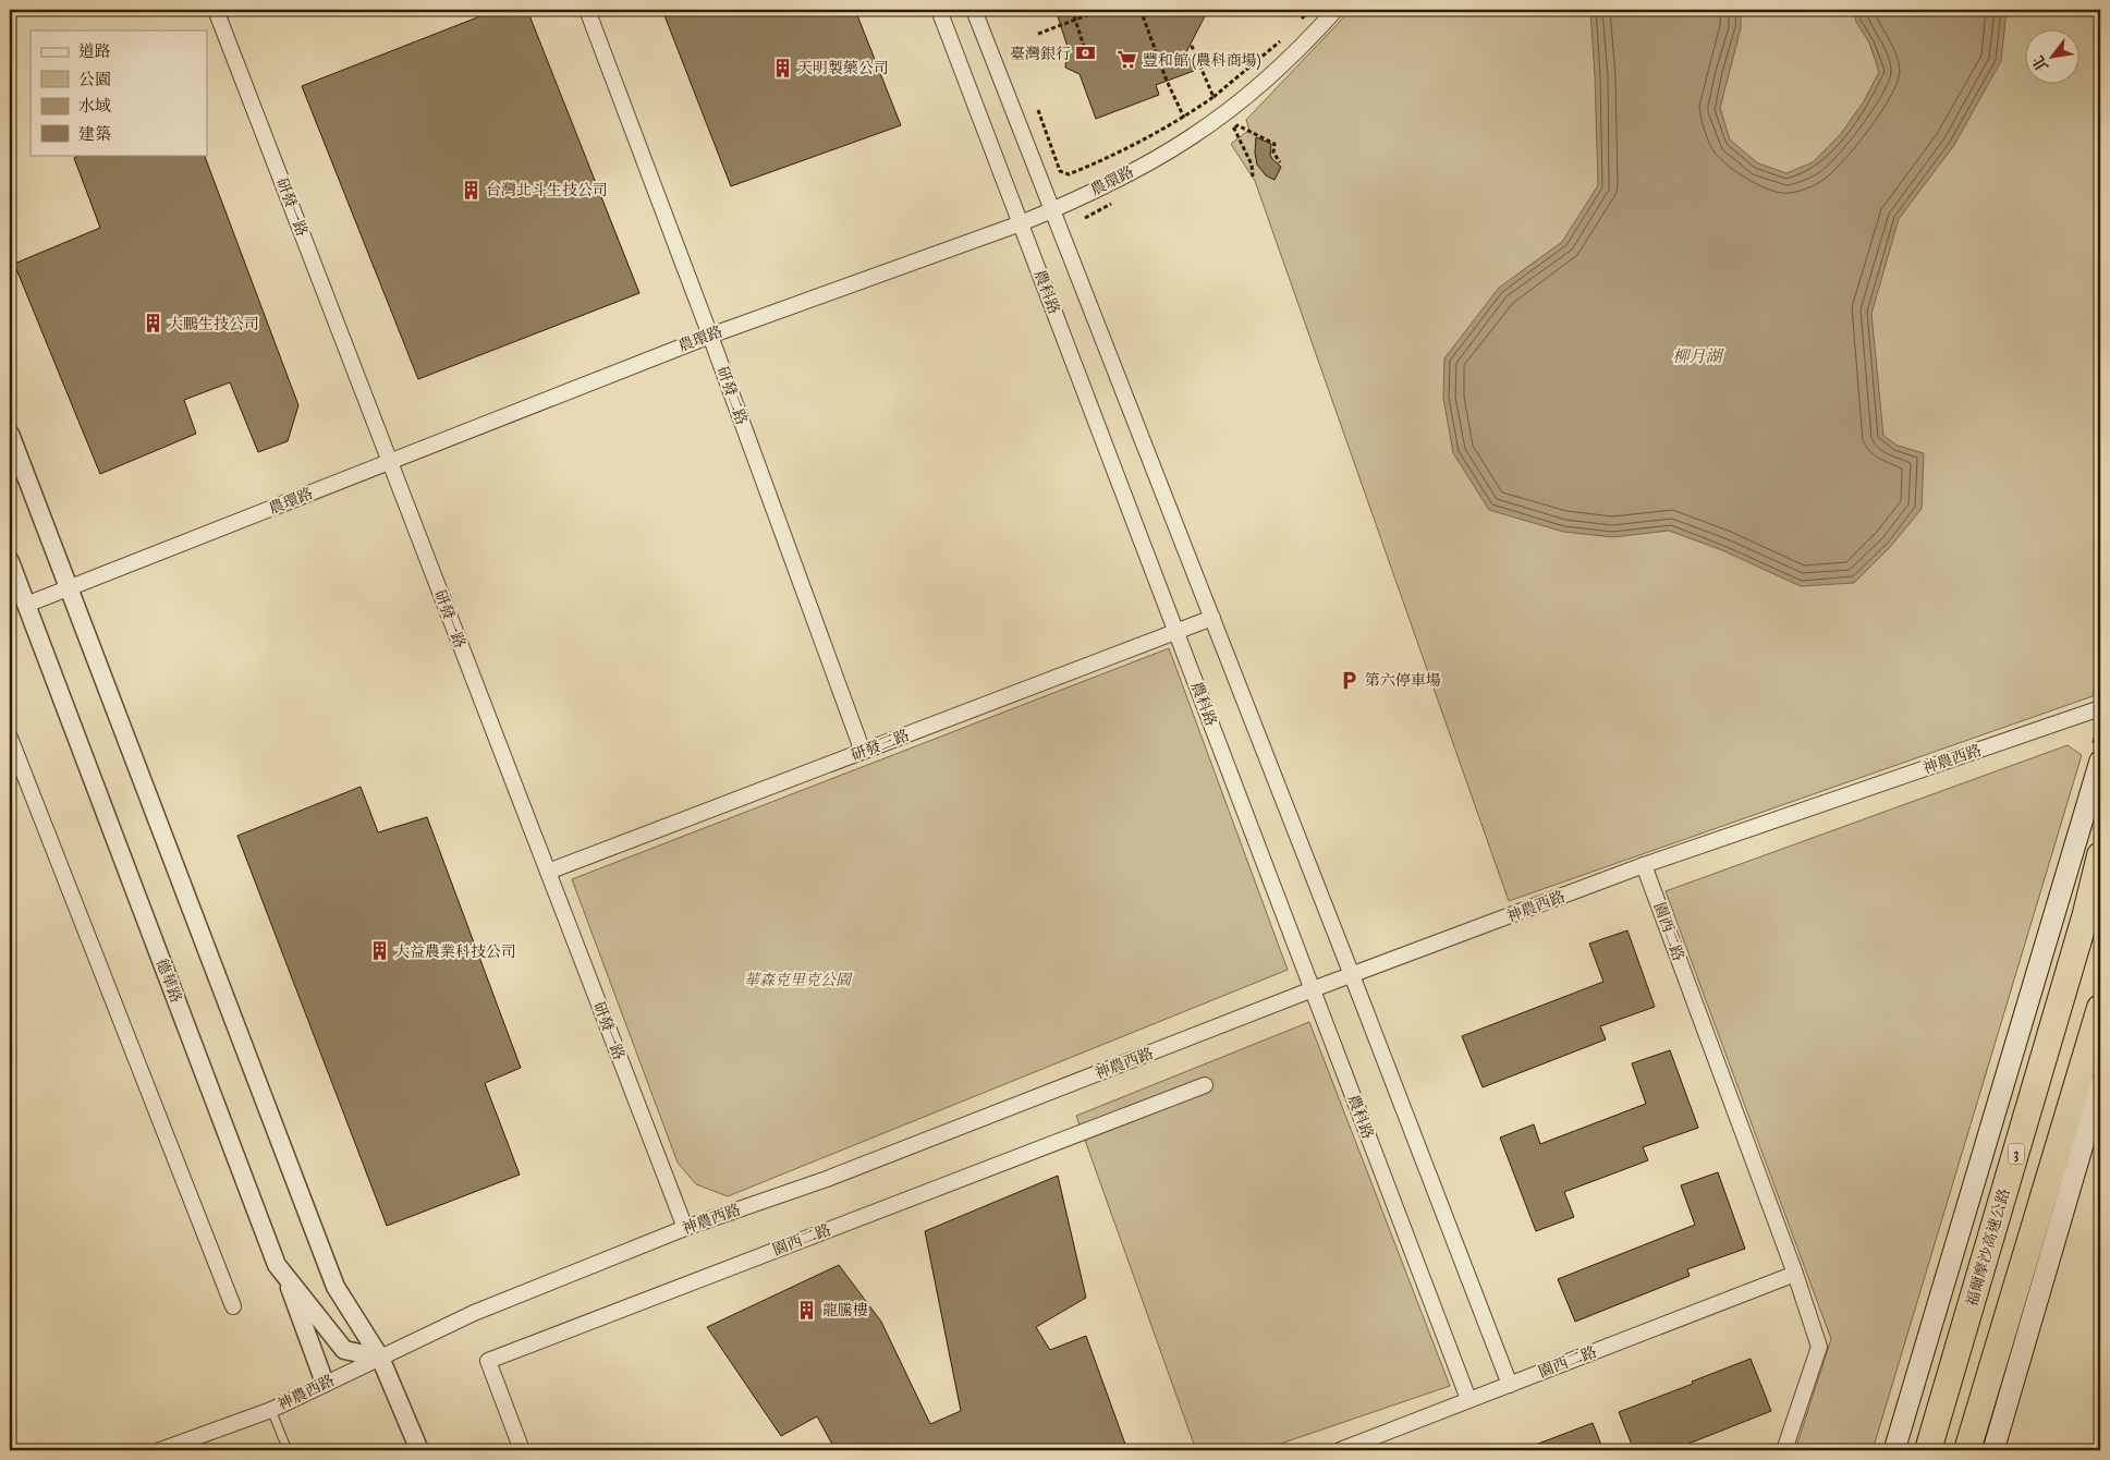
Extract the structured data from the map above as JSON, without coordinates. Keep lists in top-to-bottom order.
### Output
{
  "streets": {
    "highway": ["3", "福爾摩沙高速公路"],
    "street": [
      "農環路",
      "研發一路",
      "農科路",
      "研發二路",
      "研發三路",
      "神農西路",
      "園西二路",
      "德華路"
    ]
  },
  "crossings": [
    ["農環路", "研發一路"],
    ["農環路", "農科路"],
    ["農環路", "研發二路"],
    ["農環路", "德華路"],
    ["研發一路", "研發三路"],
    ["研發一路", "神農西路"],
    ["農科路", "研發三路"],
    ["農科路", "神農西路"],
    ["農科路", "園西二路"],
    ["研發二路", "研發三路"],
    ["神農西路", "園西二路"],
    ["神農西路", "德華路"]
  ],
  "water": ["柳月湖"],
  "parks": ["華森克里克公園"],
  "places": {
    "bank": ["臺灣銀行"],
    "supermarket": ["豐和館 (農科商場)"],
    "building": [
      "天明製藥公司",
      "台灣北斗生技公司",
      "大鵬生技公司",
      "大益農業科技公司",
      "龍騰樓"
    ],
    "parking": ["第六停車場"]
  },
  "legend": [
    "道路",
    "公園",
    "水域",
    "建築"
  ],
  "north": "bottom left"
}
